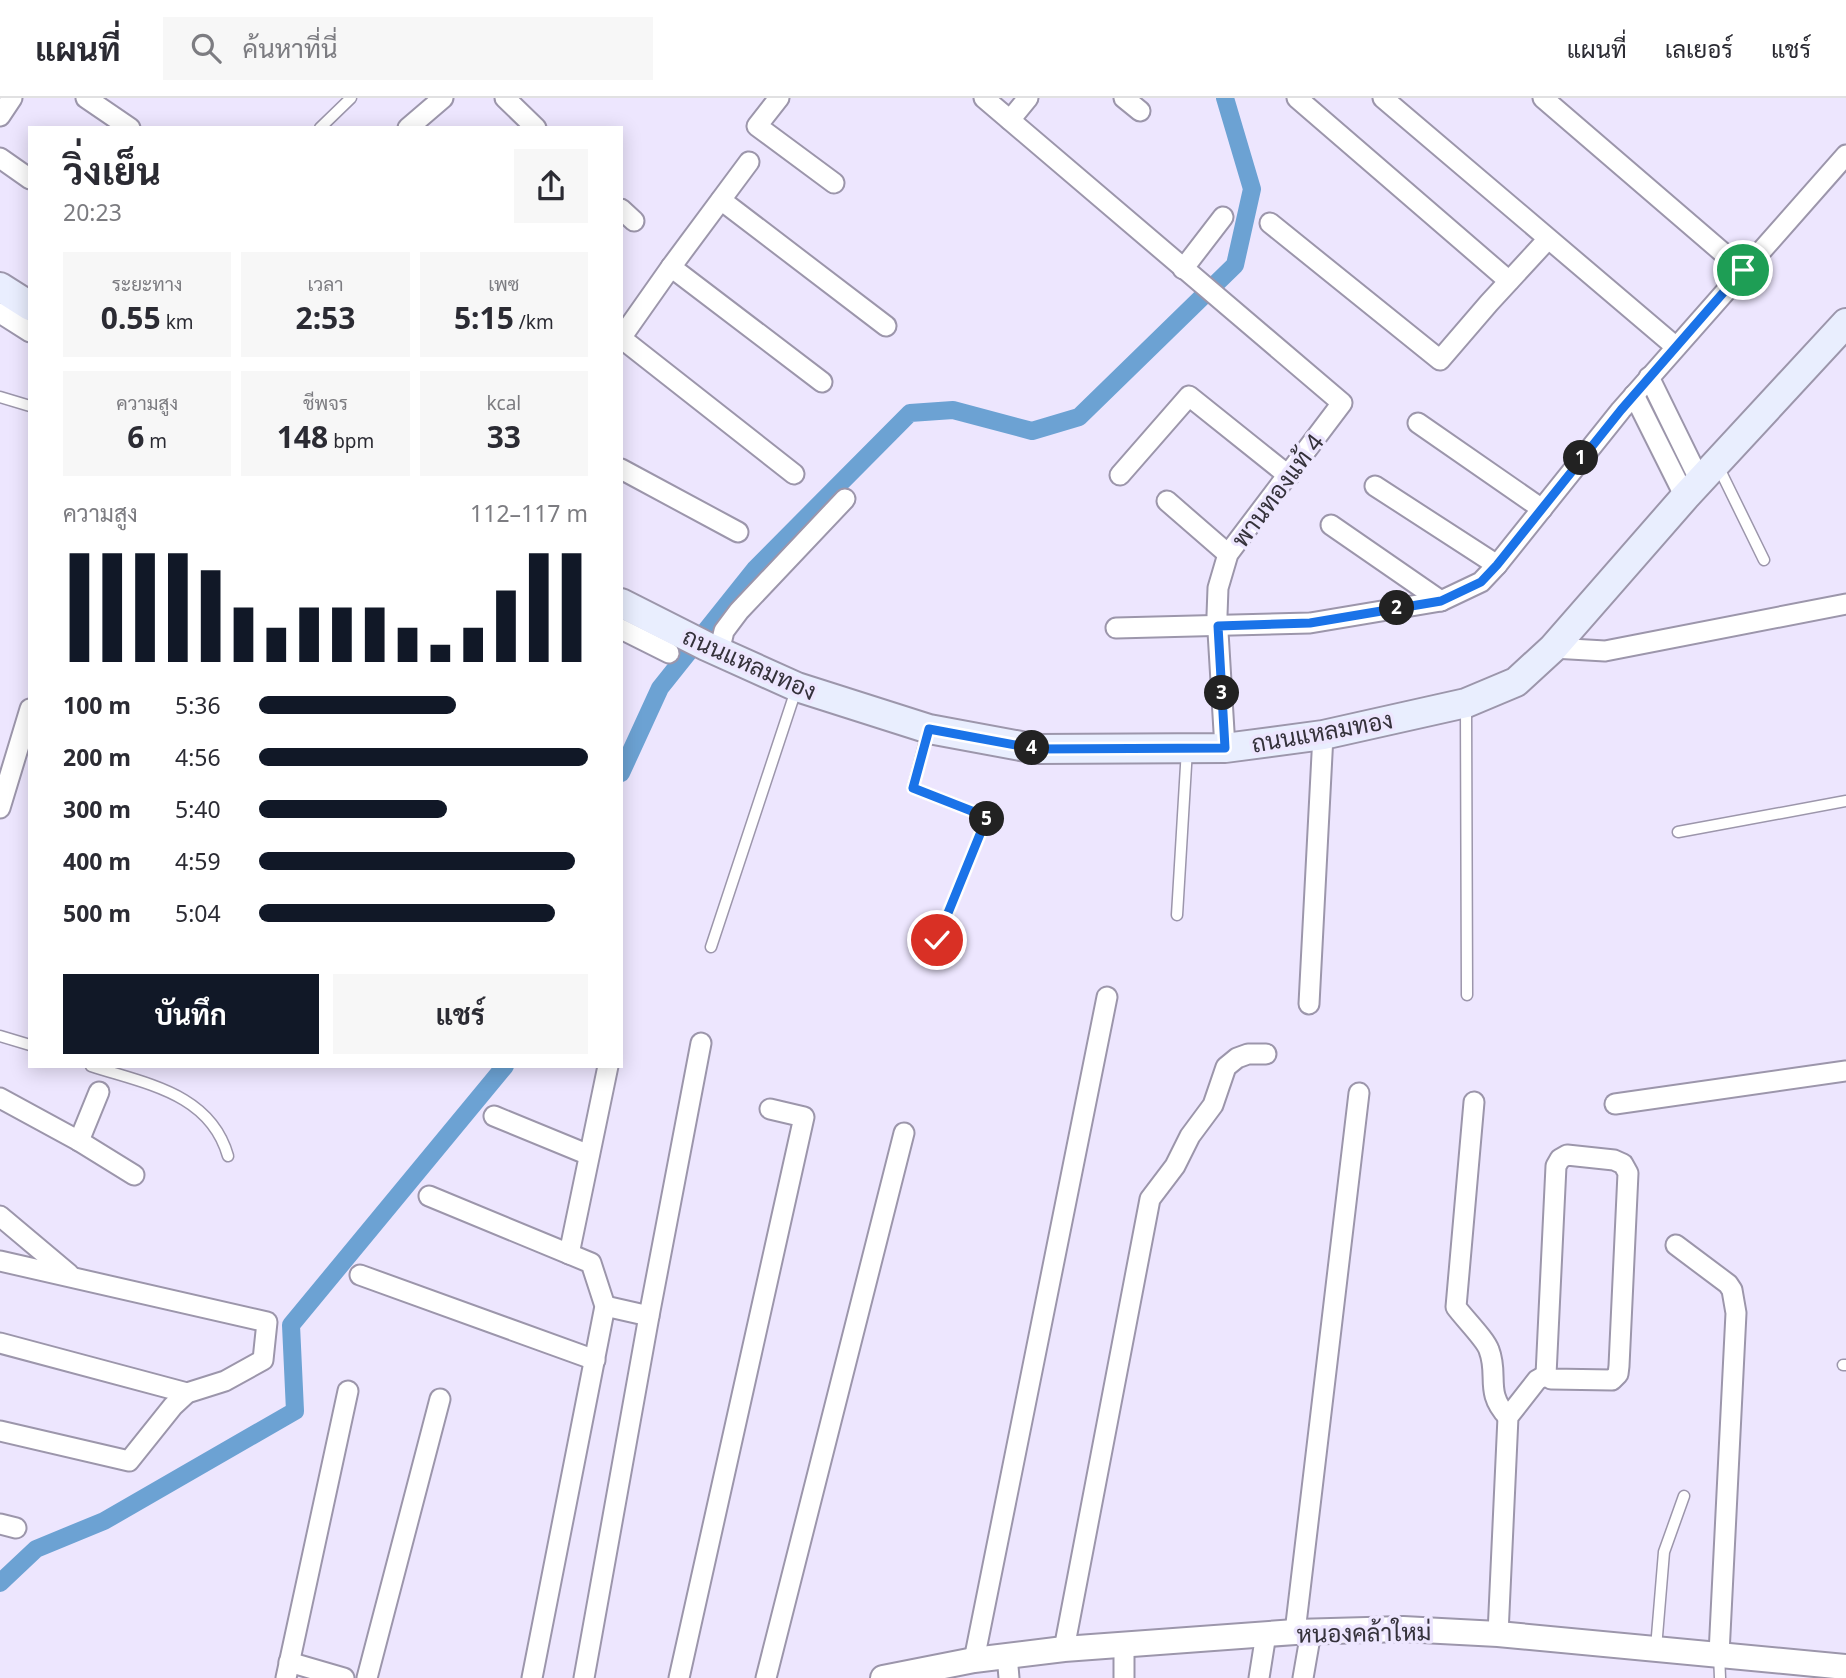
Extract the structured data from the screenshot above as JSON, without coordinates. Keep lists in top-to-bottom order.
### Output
{
  "streets": {
    "main road": ["ถนนแหลมทอง"],
    "street": ["พานทองแท้ 4", "หนองคล้าใหม่"]
  },
  "crossings": [
    ["พานทองแท้ 4", "ถนนแหลมทอง"]
  ],
  "page": {
    "header": "แผนที่",
    "search": "ค้นหาที่นี่",
    "nav": ["แผนที่", "เลเยอร์", "แชร์"],
    "heading": ["วิ่งเย็น", "20:23"],
    "stats": [
      ["ระยะทาง", "0.55 km"],
      ["เวลา", "2:53"],
      ["เพซ", "5:15 /km"],
      ["ความสูง", "6 m"],
      ["ชีพจร", "148 bpm"],
      ["kcal", "33"]
    ],
    "pins": [
      "1",
      "2",
      "3",
      "4",
      "5"
    ],
    "chart": ["ความสูง", "112–117 m"],
    "list": [
      {
        "name": "100 m",
        "note": "5:36"
      },
      {
        "name": "200 m",
        "note": "4:56"
      },
      {
        "name": "300 m",
        "note": "5:40"
      },
      {
        "name": "400 m",
        "note": "4:59"
      },
      {
        "name": "500 m",
        "note": "5:04"
      }
    ],
    "buttons": ["บันทึก", "แชร์"]
  }
}
